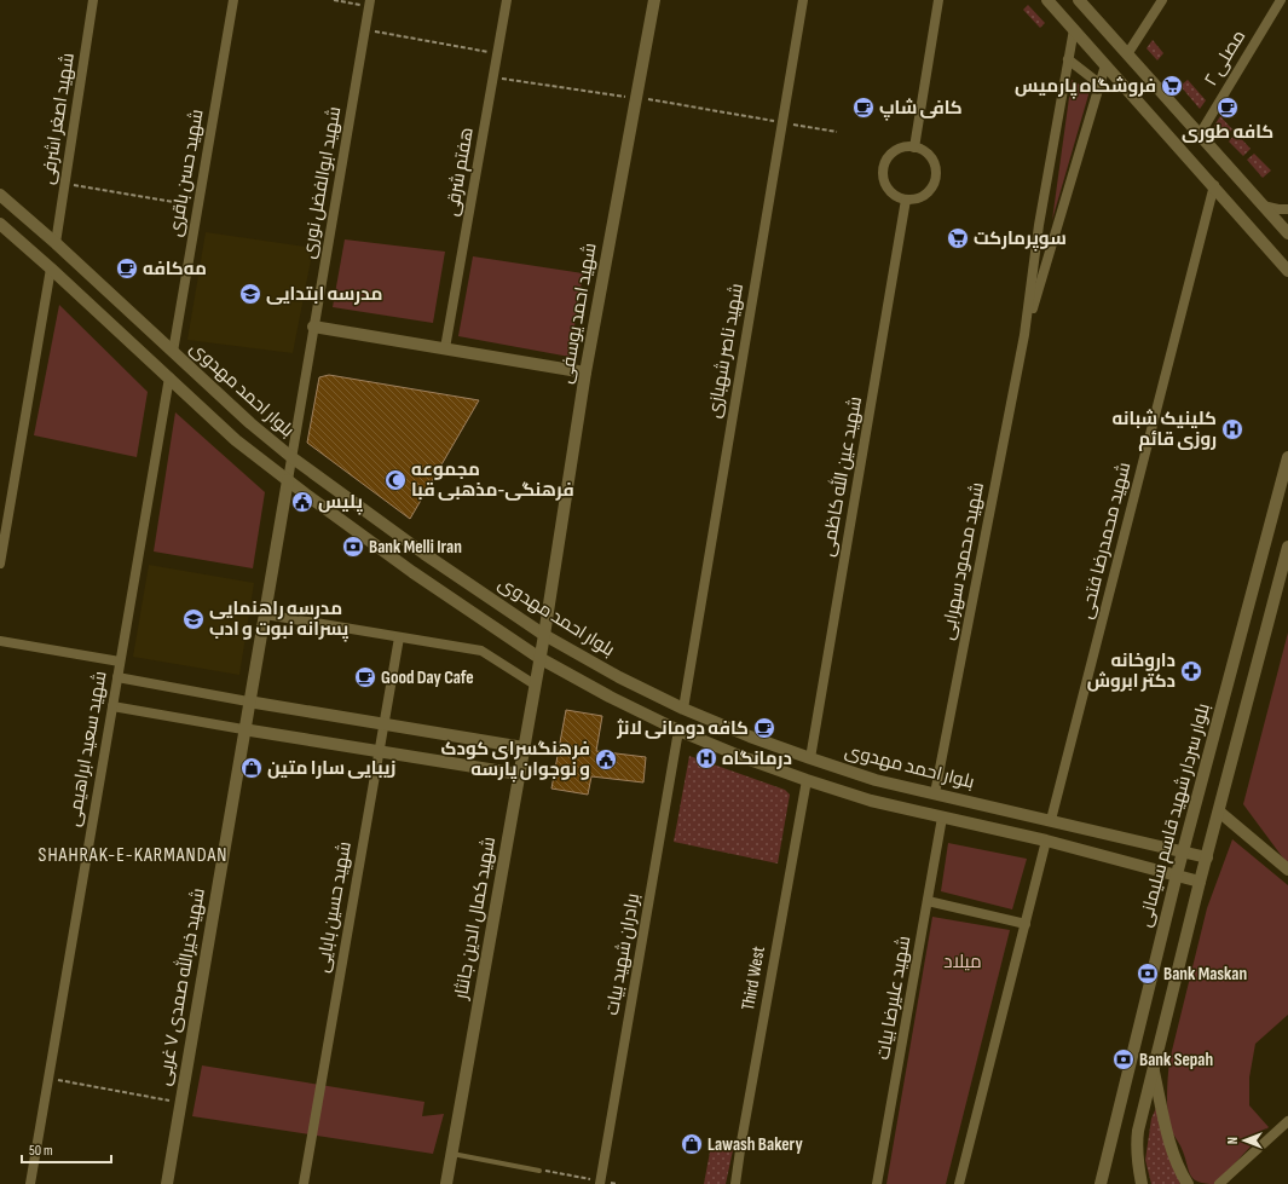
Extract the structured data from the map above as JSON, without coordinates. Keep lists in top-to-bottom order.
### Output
{
  "streets": {
    "main road": [
      "شهید احمد یوسفی",
      "بلوار احمد مهدوی",
      "بلوار سردار شهید قاسم سلیمانی",
      "شهید کمال الدین جانثار",
      "شهید خیرالله صمدی ۷ غربی"
    ],
    "street": [
      "مصلی ۲",
      "شهید اصغر اشرفی",
      "هفتم شرقی",
      "شهید حسن باقری",
      "شهید ابوالفضل نوری",
      "شهید ناصر شهبازی",
      "شهید عین الله کاظمی",
      "شهید محمدرضا فتحی",
      "شهید محمود سهرابی",
      "شهید سعید ابراهیمی",
      "شهید حسین بابایی",
      "برادران شهید بیات",
      "Third West",
      "شهید علیرضا بیات"
    ]
  },
  "crossings": [
    ["شهید اصغر اشرفی", "بلوار احمد مهدوی"],
    ["شهید حسن باقری", "بلوار احمد مهدوی"],
    ["شهید ابوالفضل نوری", "بلوار احمد مهدوی"],
    ["شهید ابوالفضل نوری", "شهید خیرالله صمدی ۷ غربی"],
    ["شهید احمد یوسفی", "بلوار احمد مهدوی"],
    ["شهید احمد یوسفی", "شهید کمال الدین جانثار"],
    ["شهید ناصر شهبازی", "بلوار احمد مهدوی"],
    ["بلوار احمد مهدوی", "شهید عین الله کاظمی"],
    ["بلوار احمد مهدوی", "شهید محمدرضا فتحی"],
    ["بلوار احمد مهدوی", "شهید محمود سهرابی"],
    ["بلوار احمد مهدوی", "بلوار سردار شهید قاسم سلیمانی"]
  ],
  "districts": ["SHAHRAK-E-KARMANDAN"],
  "parks": ["میلاد"],
  "places": {
    "supermarket": ["فروشگاه پارمیس", "سوپرمارکت"],
    "cafe": [
      "کافی شاپ",
      "کافه طوری",
      "مه‌کافه",
      "Good Day Cafe",
      "کافه دومانی لانژ"
    ],
    "school or university": ["مدرسه ابتدایی", "مدرسه راهنمایی پسرانه نبوت و ادب"],
    "hospital": ["کلینیک شبانه روزى قائم", "درمانگاه"],
    "mosque": ["مجموعه فرهنگی-مذهبی قبا"],
    "public building": ["پلیس", "فرهنگسرای کودک و نوجوان پارسه"],
    "bank": ["Bank Melli Iran", "Bank Maskan", "Bank Sepah"],
    "pharmacy": ["داروخانه دکتر ابروش"],
    "shop": ["زیبایی سارا متین", "Lawash Bakery"]
  },
  "scale_bar": "50 m",
  "north": "left"
}
